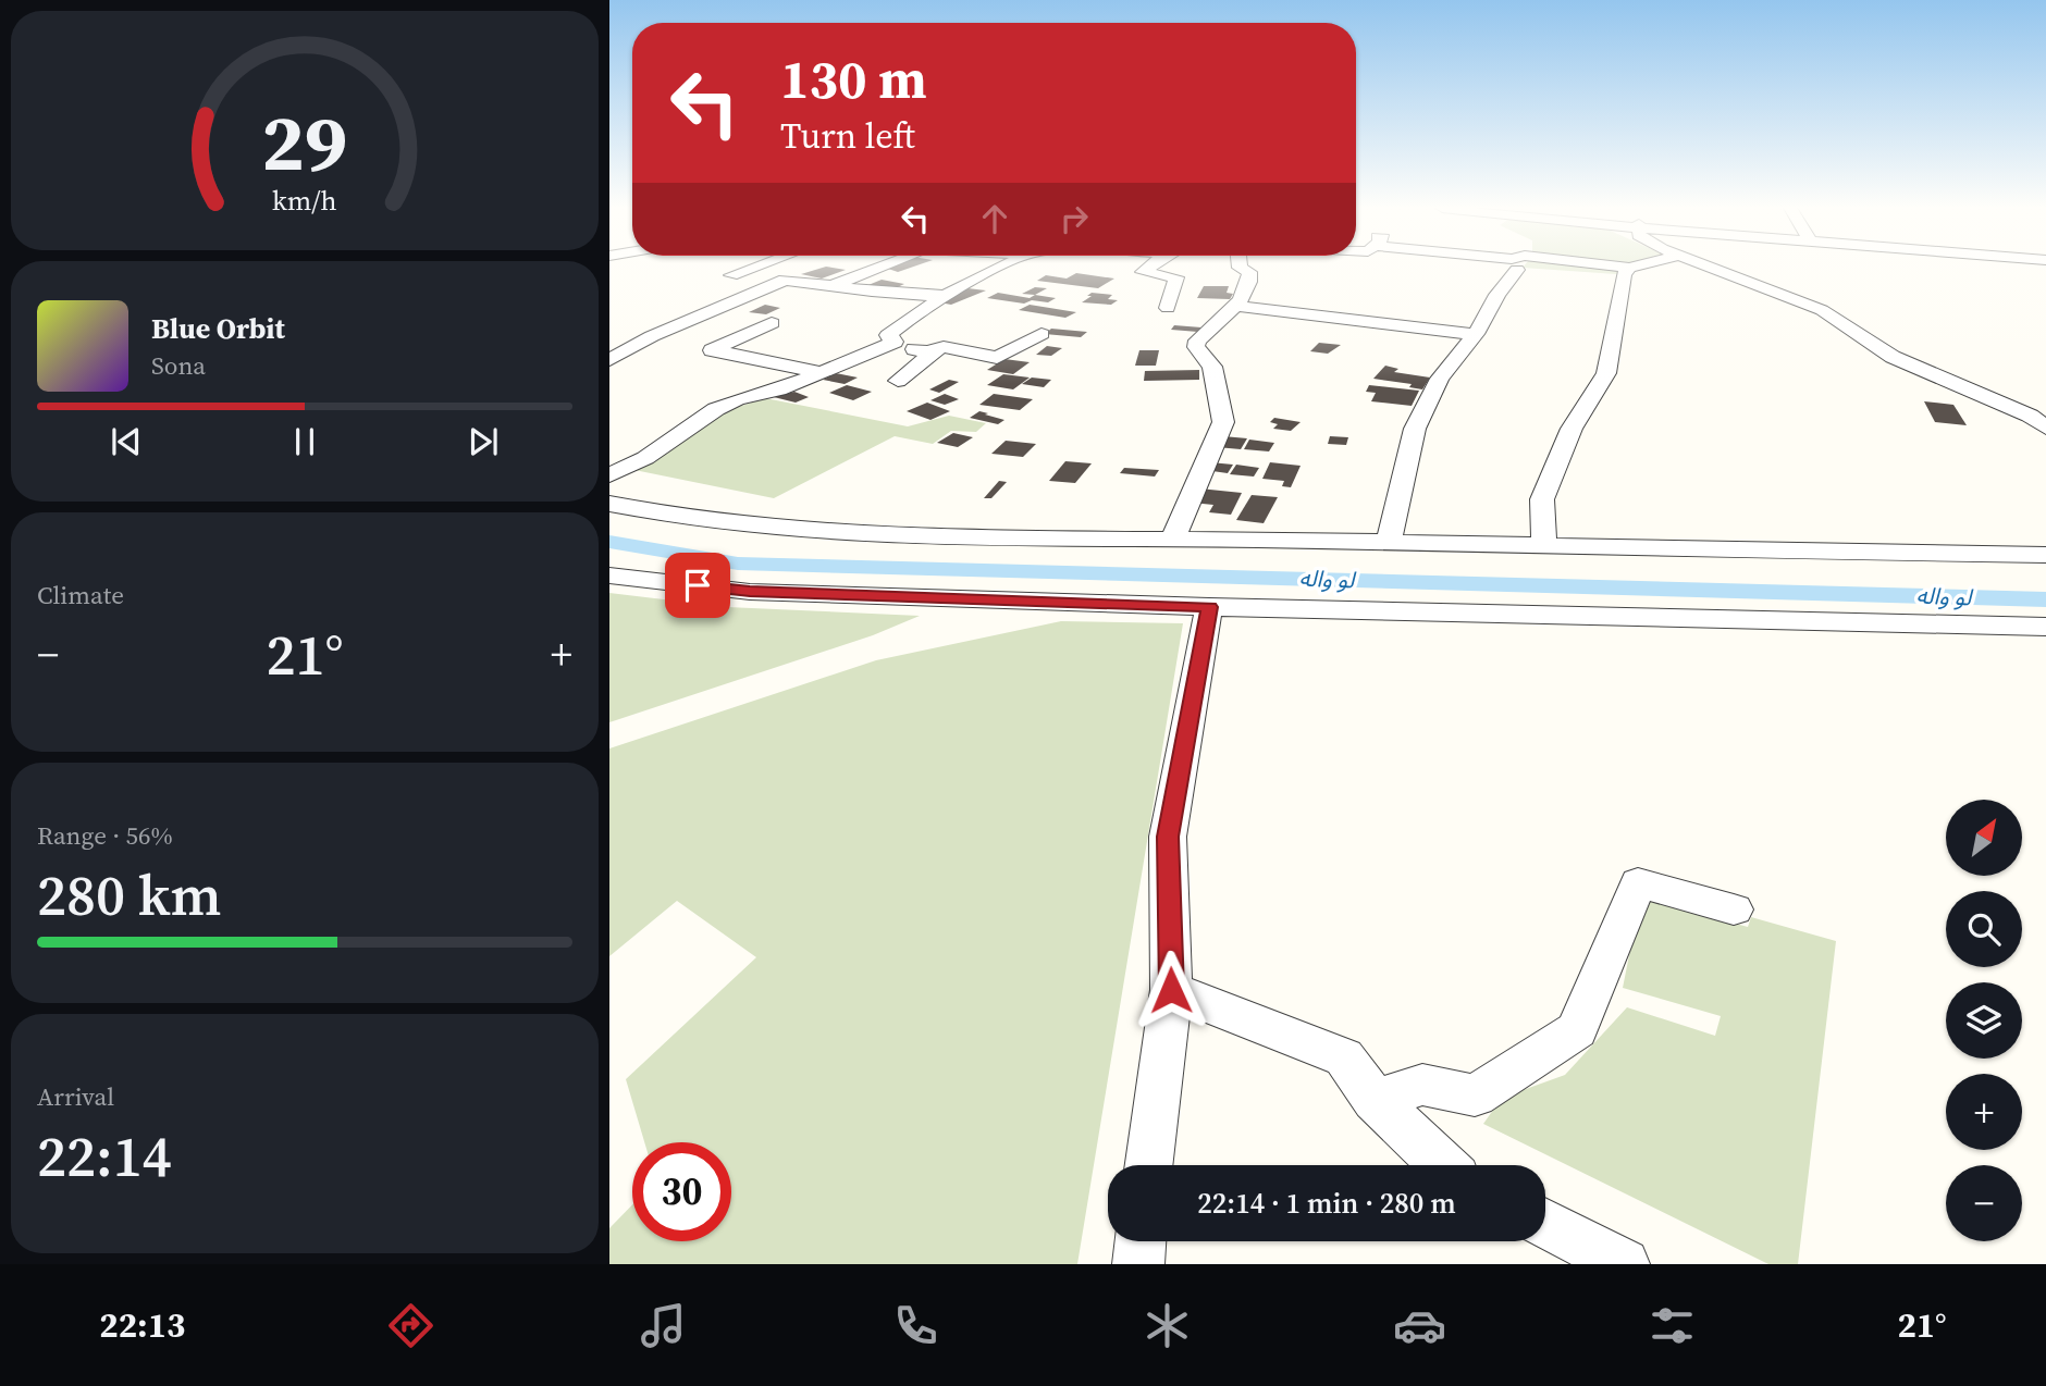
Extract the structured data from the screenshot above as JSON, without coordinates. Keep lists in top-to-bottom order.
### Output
{
  "water": ["لو واله"],
  "north": "top right",
  "page": {
    "turn": ["130 m", "Turn left"],
    "song": ["Blue Orbit", "Sona"],
    "tile": [
      "Climate",
      ["Range · 56%", "280 km"],
      ["Arrival", "22:14"]
    ],
    "heat": ["−", "21°", "+"],
    "map_buttons": ["+", "−"],
    "limit": "30",
    "trip": "22:14 · 1 min · 280 m",
    "tabs": ["22:13", "21°"],
    "gauge": ["29", "km/h"]
  }
}
